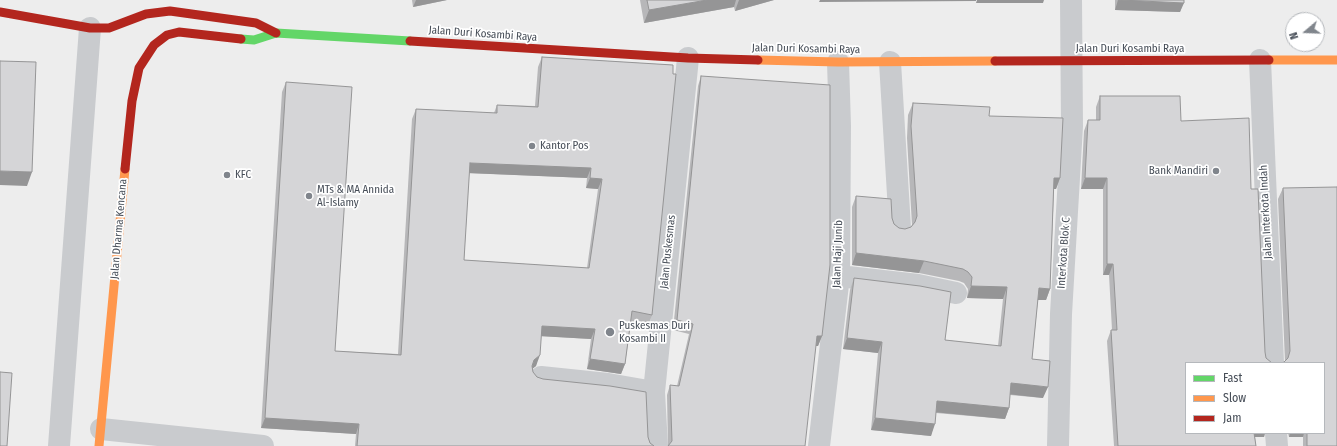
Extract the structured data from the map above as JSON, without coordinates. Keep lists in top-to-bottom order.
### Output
{
  "streets": {
    "main road": ["Jalan Duri Kosambi Raya", "Jalan Dharma Kencana"],
    "street": [
      "Jalan Interkota Indah",
      "Jalan Puskesmas",
      "Interkota Blok C",
      "Jalan Haji Junib"
    ]
  },
  "crossings": [
    ["Jalan Duri Kosambi Raya", "Jalan Interkota Indah"],
    ["Jalan Duri Kosambi Raya", "Jalan Dharma Kencana"],
    ["Jalan Duri Kosambi Raya", "Jalan Puskesmas"],
    ["Jalan Duri Kosambi Raya", "Interkota Blok C"],
    ["Jalan Duri Kosambi Raya", "Jalan Haji Junib"]
  ],
  "places": [
    "Kantor Pos",
    "Bank Mandiri",
    "KFC",
    "MTs & MA Annida Al-Islamy",
    "Puskesmas Duri Kosambi II"
  ],
  "legend": ["Fast", "Slow", "Jam"],
  "north": "left"
}
